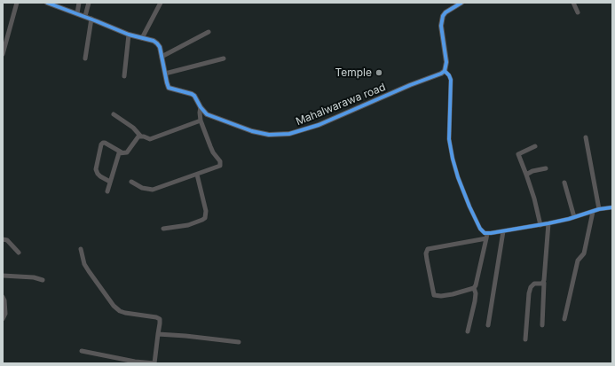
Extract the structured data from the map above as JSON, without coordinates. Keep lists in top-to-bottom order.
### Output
{
  "streets": {
    "street": ["Mahalwarawa road"]
  },
  "places": ["Temple"]
}
